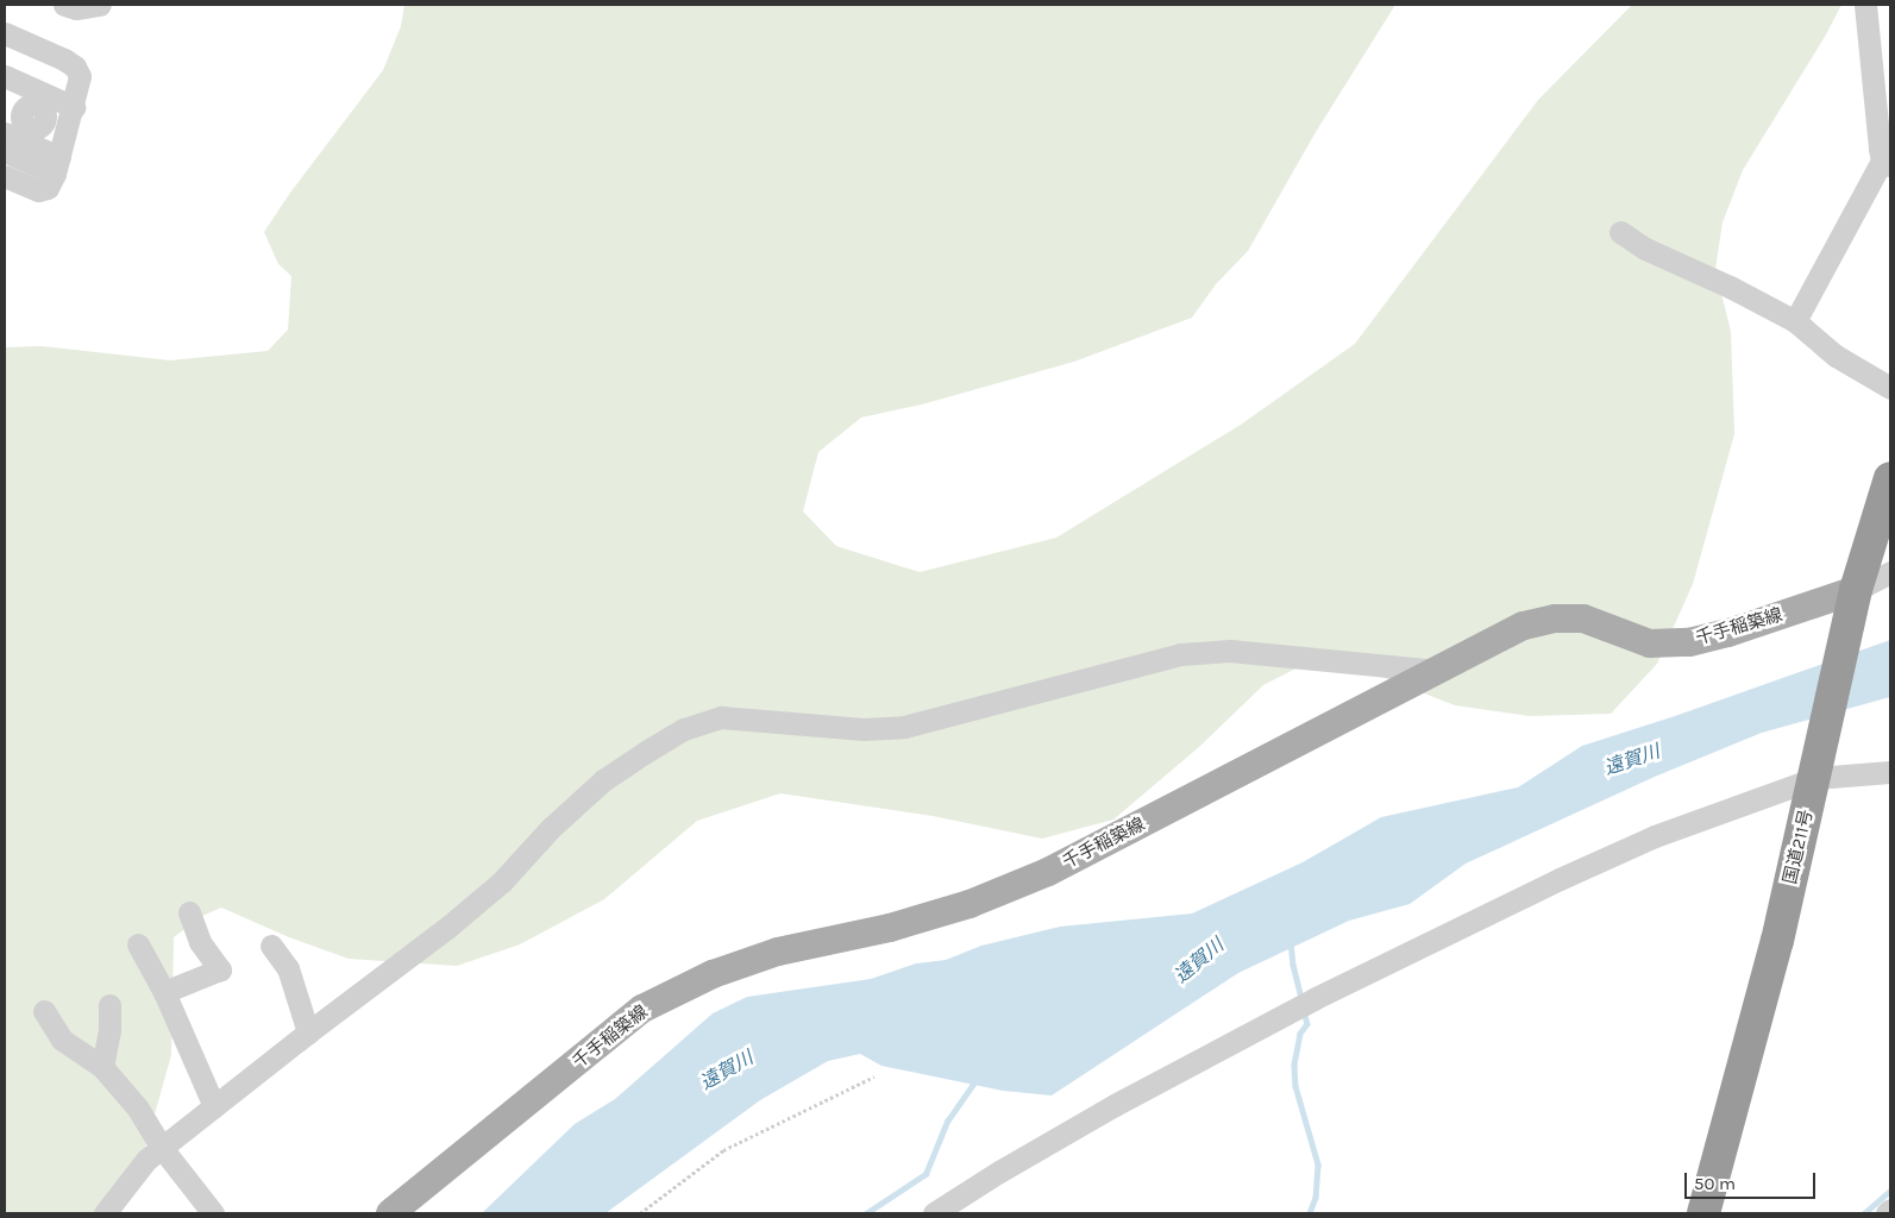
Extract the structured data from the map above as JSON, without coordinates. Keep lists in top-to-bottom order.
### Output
{
  "streets": {
    "highway": ["国道211号"],
    "main road": ["千手稲築線"]
  },
  "crossings": [
    ["千手稲築線", "国道211号"]
  ],
  "water": ["遠賀川"],
  "scale_bar": "50 m"
}
